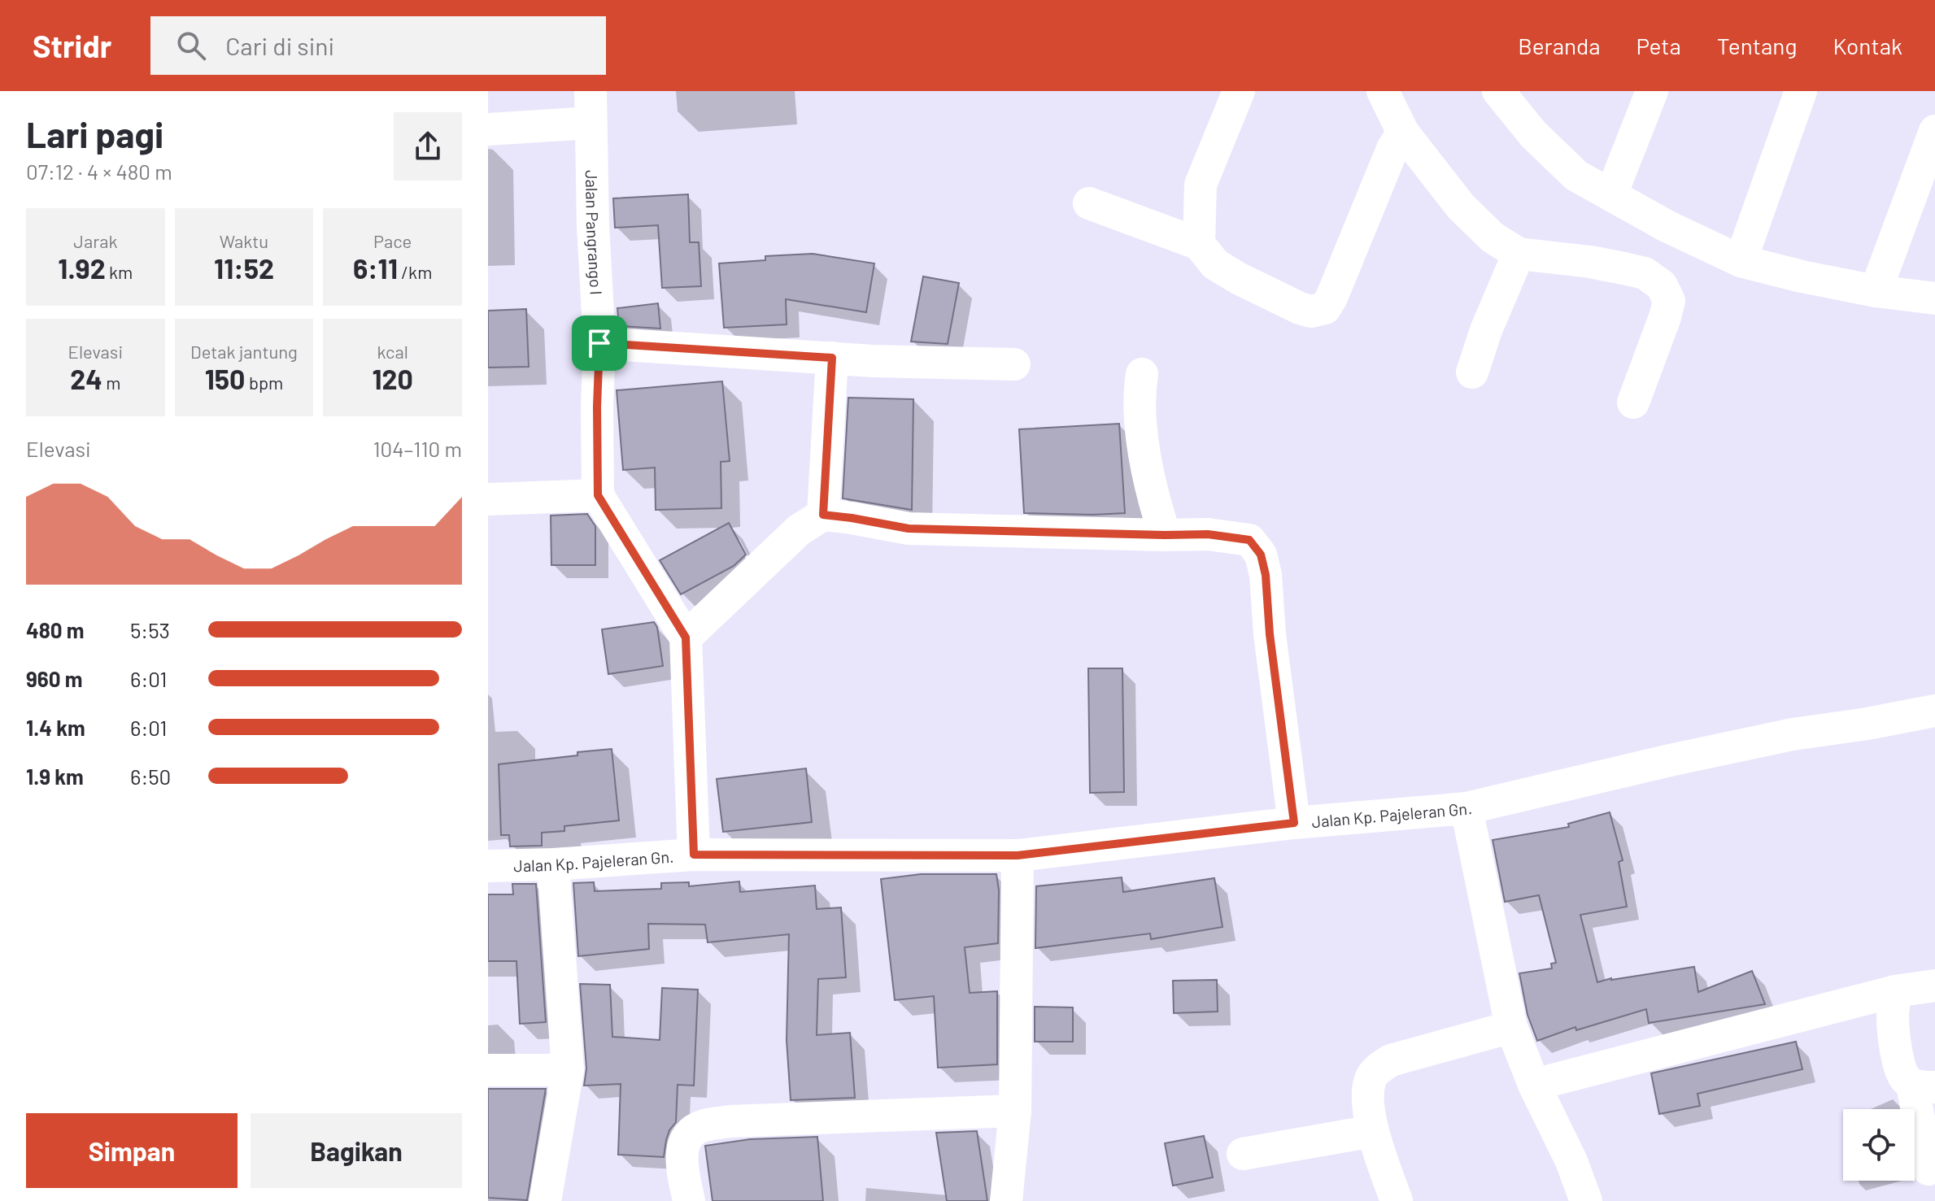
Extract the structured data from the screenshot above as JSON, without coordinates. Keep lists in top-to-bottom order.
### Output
{
  "streets": {
    "street": ["Jalan Pangrango I", "Jalan Kp. Pajeleran Gn."]
  },
  "page": {
    "header": "Stridr",
    "search": "Cari di sini",
    "nav": [
      "Beranda",
      "Peta",
      "Tentang",
      "Kontak"
    ],
    "heading": ["Lari pagi", "07:12 · 4 × 480 m"],
    "stats": [
      ["Jarak", "1.92 km"],
      ["Waktu", "11:52"],
      ["Pace", "6:11 /km"],
      ["Elevasi", "24 m"],
      ["Detak jantung", "150 bpm"],
      ["kcal", "120"]
    ],
    "chart": ["Elevasi", "104–110 m"],
    "list": [
      {
        "name": "480 m",
        "note": "5:53"
      },
      {
        "name": "960 m",
        "note": "6:01"
      },
      {
        "name": "1.4 km",
        "note": "6:01"
      },
      {
        "name": "1.9 km",
        "note": "6:50"
      }
    ],
    "buttons": ["Simpan", "Bagikan"]
  }
}
